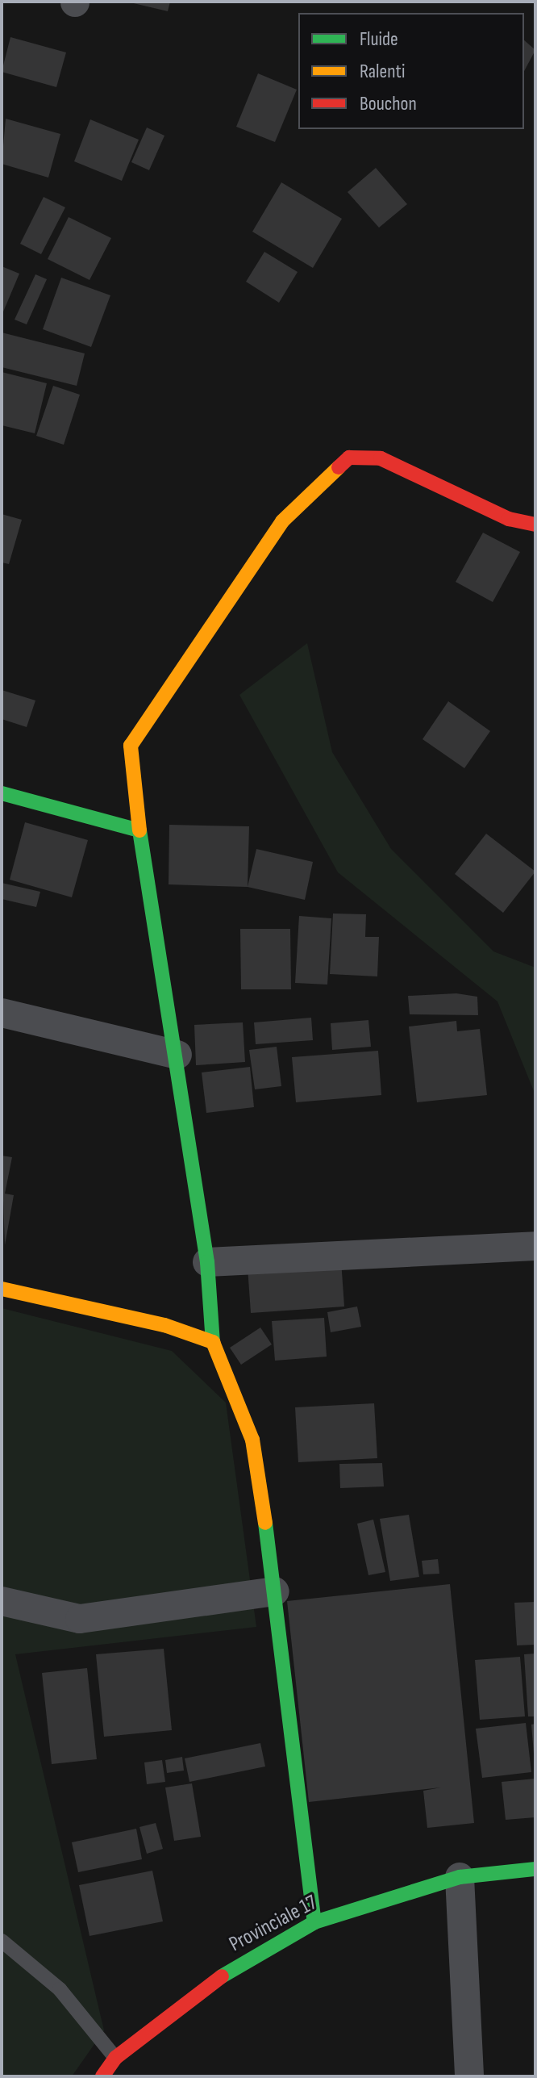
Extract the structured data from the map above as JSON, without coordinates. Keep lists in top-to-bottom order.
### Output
{
  "streets": {
    "street": ["Provinciale 17"]
  },
  "legend": ["Fluide", "Ralenti", "Bouchon"]
}
